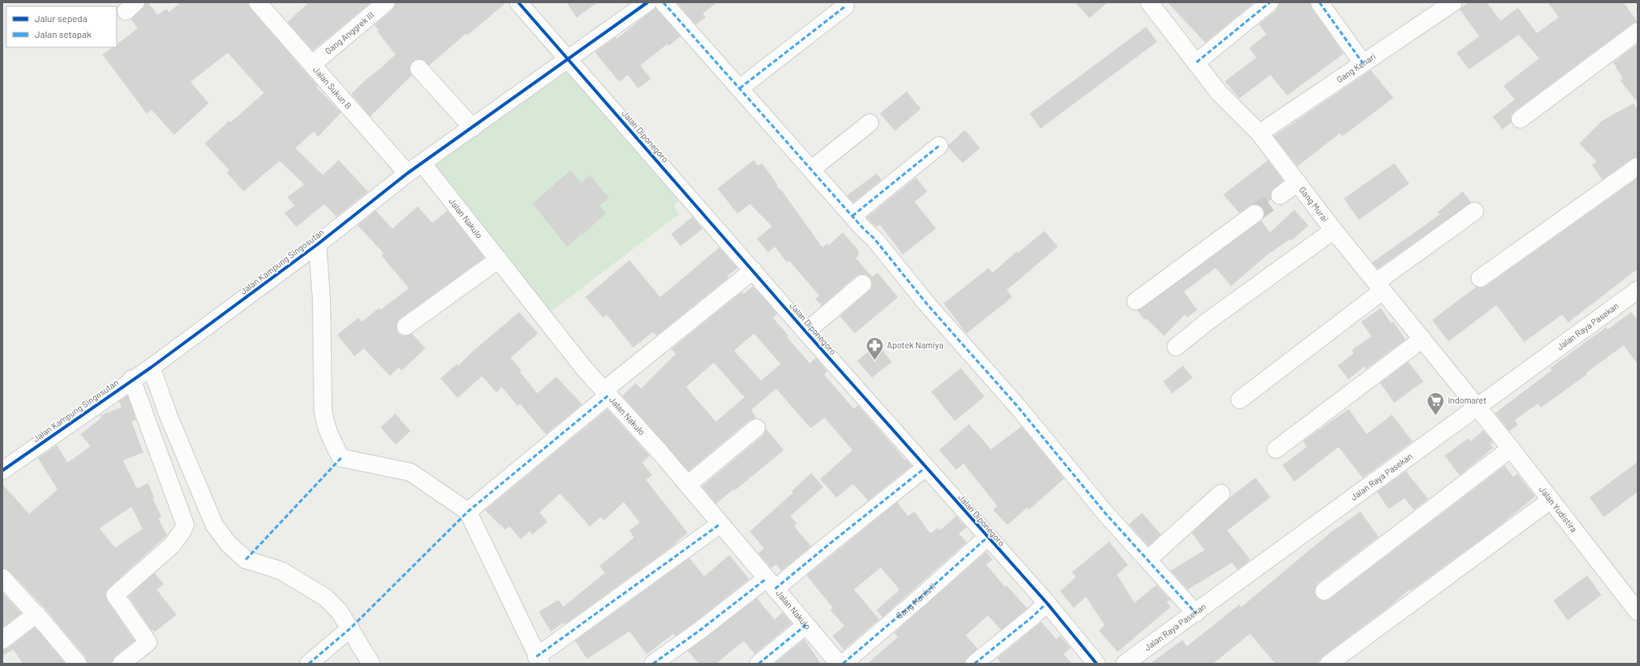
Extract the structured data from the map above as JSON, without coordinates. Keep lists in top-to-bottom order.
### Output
{
  "streets": {
    "street": [
      "Gang Anggrek III",
      "Gang Kenari",
      "Jalan Sukun B",
      "Jalan Diponegoro",
      "Gang Murai",
      "Jalan Nakulo",
      "Jalan Kampung Singosutan",
      "Jalan Raya Pasekan",
      "Jalan Yudistira",
      "Gang Manis II"
    ]
  },
  "crossings": [
    ["Gang Anggrek III", "Jalan Sukun B"],
    ["Gang Kenari", "Gang Murai"],
    ["Jalan Sukun B", "Jalan Kampung Singosutan"],
    ["Jalan Diponegoro", "Jalan Kampung Singosutan"],
    ["Jalan Diponegoro", "Gang Manis II"],
    ["Gang Murai", "Jalan Raya Pasekan"],
    ["Gang Murai", "Jalan Yudistira"],
    ["Jalan Nakulo", "Jalan Kampung Singosutan"],
    ["Jalan Raya Pasekan", "Jalan Yudistira"]
  ],
  "places": {
    "pharmacy": ["Apotek Namiya"],
    "supermarket": ["Indomaret"]
  },
  "legend": ["Jalur sepeda", "Jalan setapak"]
}
